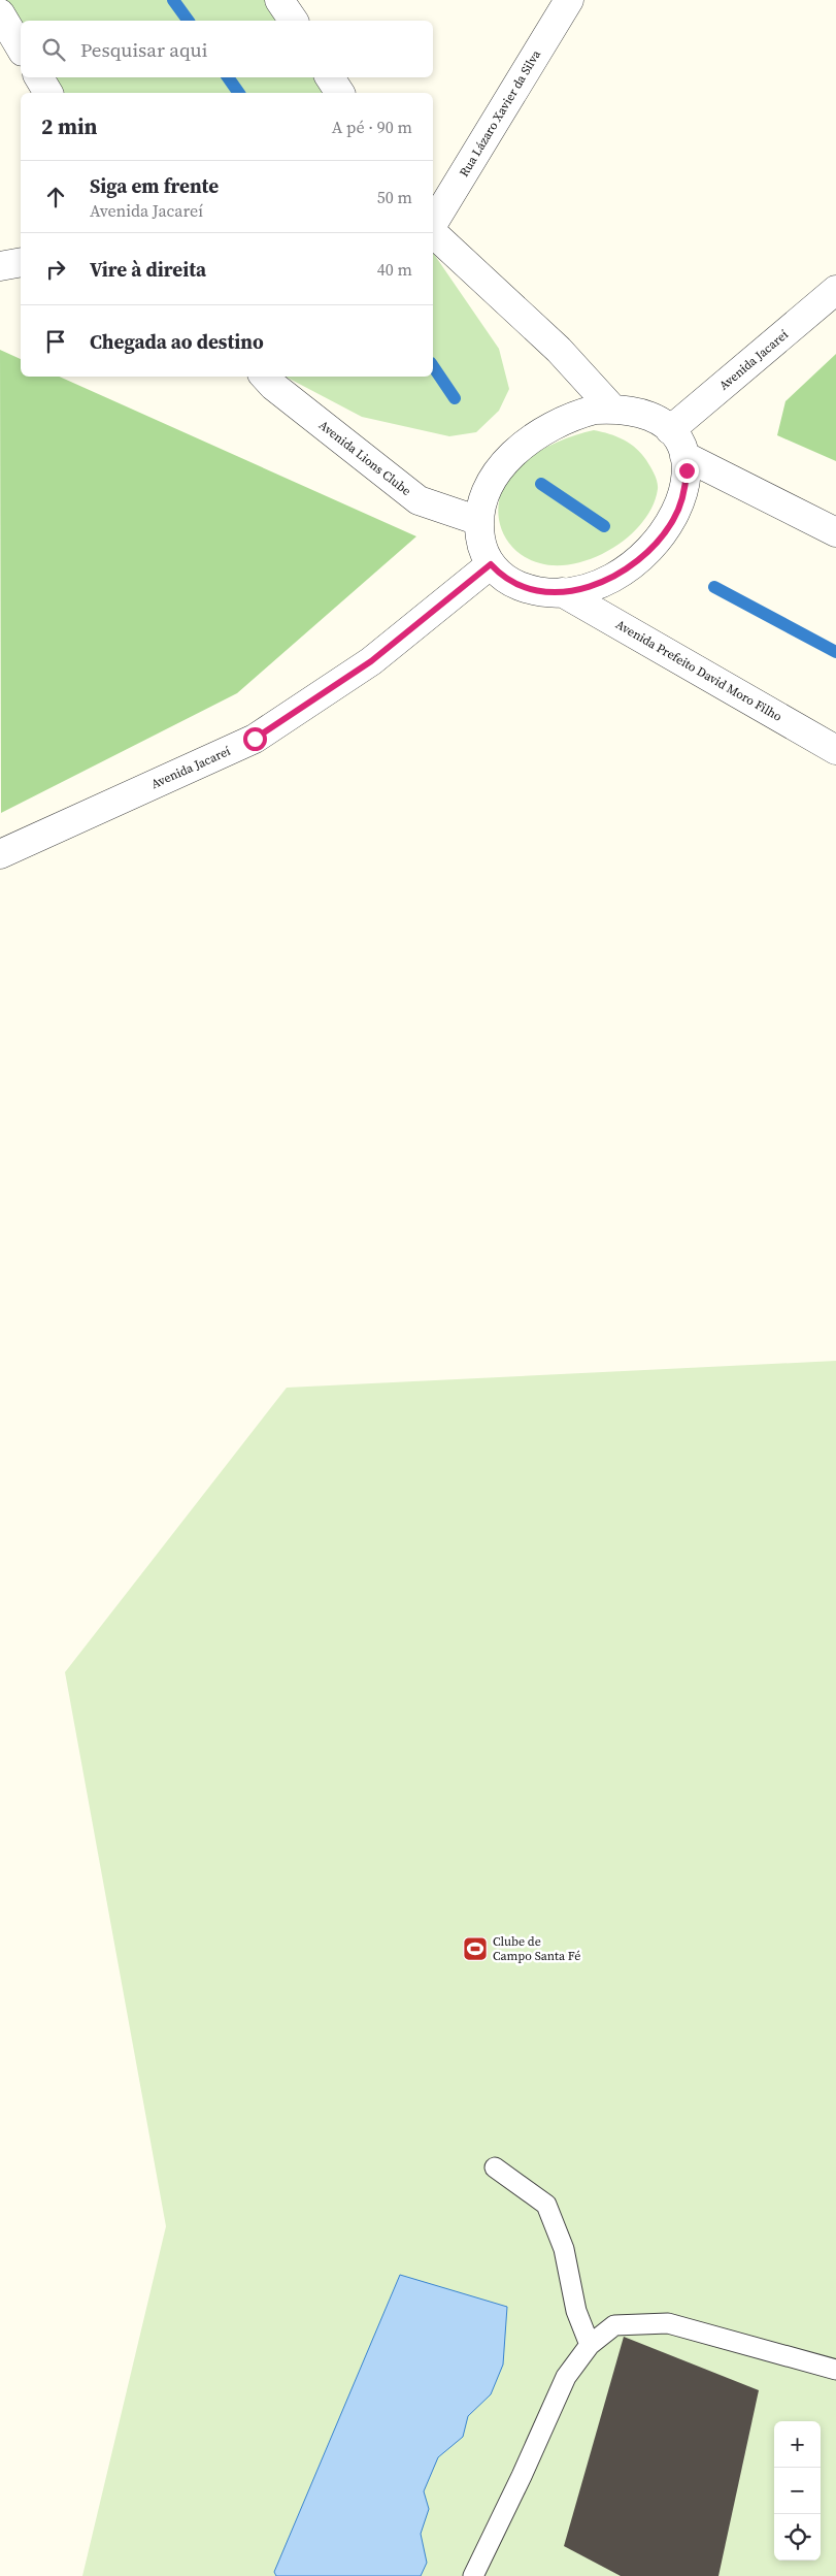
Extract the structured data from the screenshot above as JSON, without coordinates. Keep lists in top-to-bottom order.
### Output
{
  "streets": {
    "street": [
      "Rua Lázaro Xavier da Silva",
      "Avenida Jacareí",
      "Avenida Lions Clube",
      "Avenida Prefeito David Moro Filho"
    ]
  },
  "places": {
    "sports": ["Clube de Campo Santa Fé"]
  },
  "page": {
    "search": "Pesquisar aqui",
    "heading": ["2 min", "A pé · 90 m"],
    "list": [
      ["Siga em frente", "Avenida Jacareí", "50 m"],
      ["Vire à direita", "40 m"],
      "Chegada ao destino"
    ],
    "map_buttons": ["+", "−"]
  }
}
